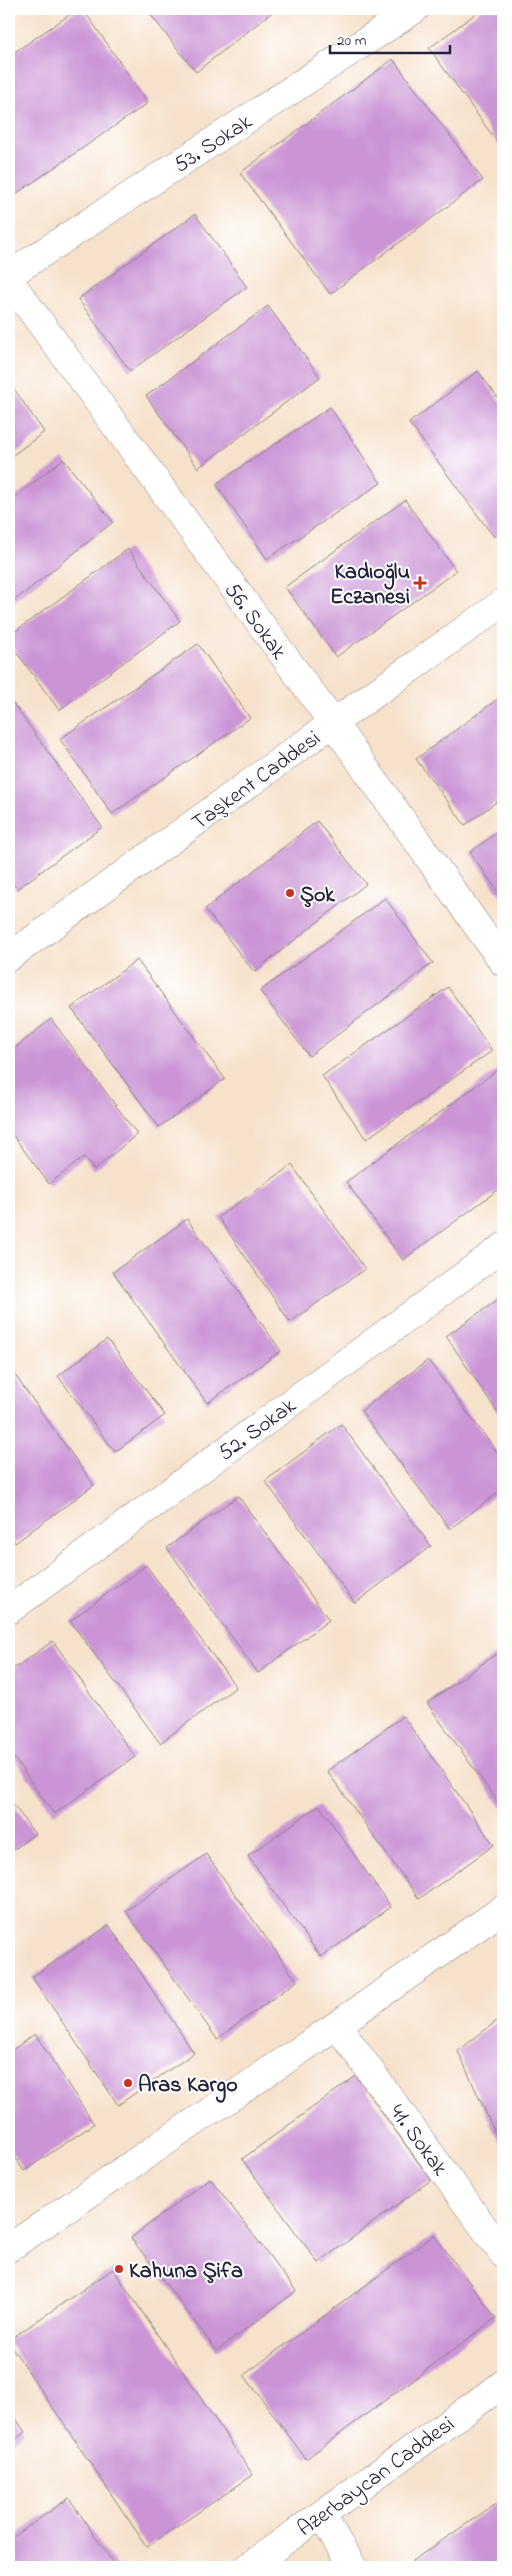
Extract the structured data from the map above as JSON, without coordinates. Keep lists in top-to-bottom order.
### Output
{
  "streets": {
    "street": [
      "53. Sokak",
      "56. Sokak",
      "Taşkent Caddesi",
      "52. Sokak",
      "41. Sokak",
      "Azerbaycan Caddesi"
    ]
  },
  "crossings": [
    ["56. Sokak", "Taşkent Caddesi"]
  ],
  "places": {
    "health": ["Kadıoğlu Eczanesi"],
    "other": ["Şok", "Aras Kargo", "Kahuna Şifa"]
  },
  "scale_bar": "20 m"
}
